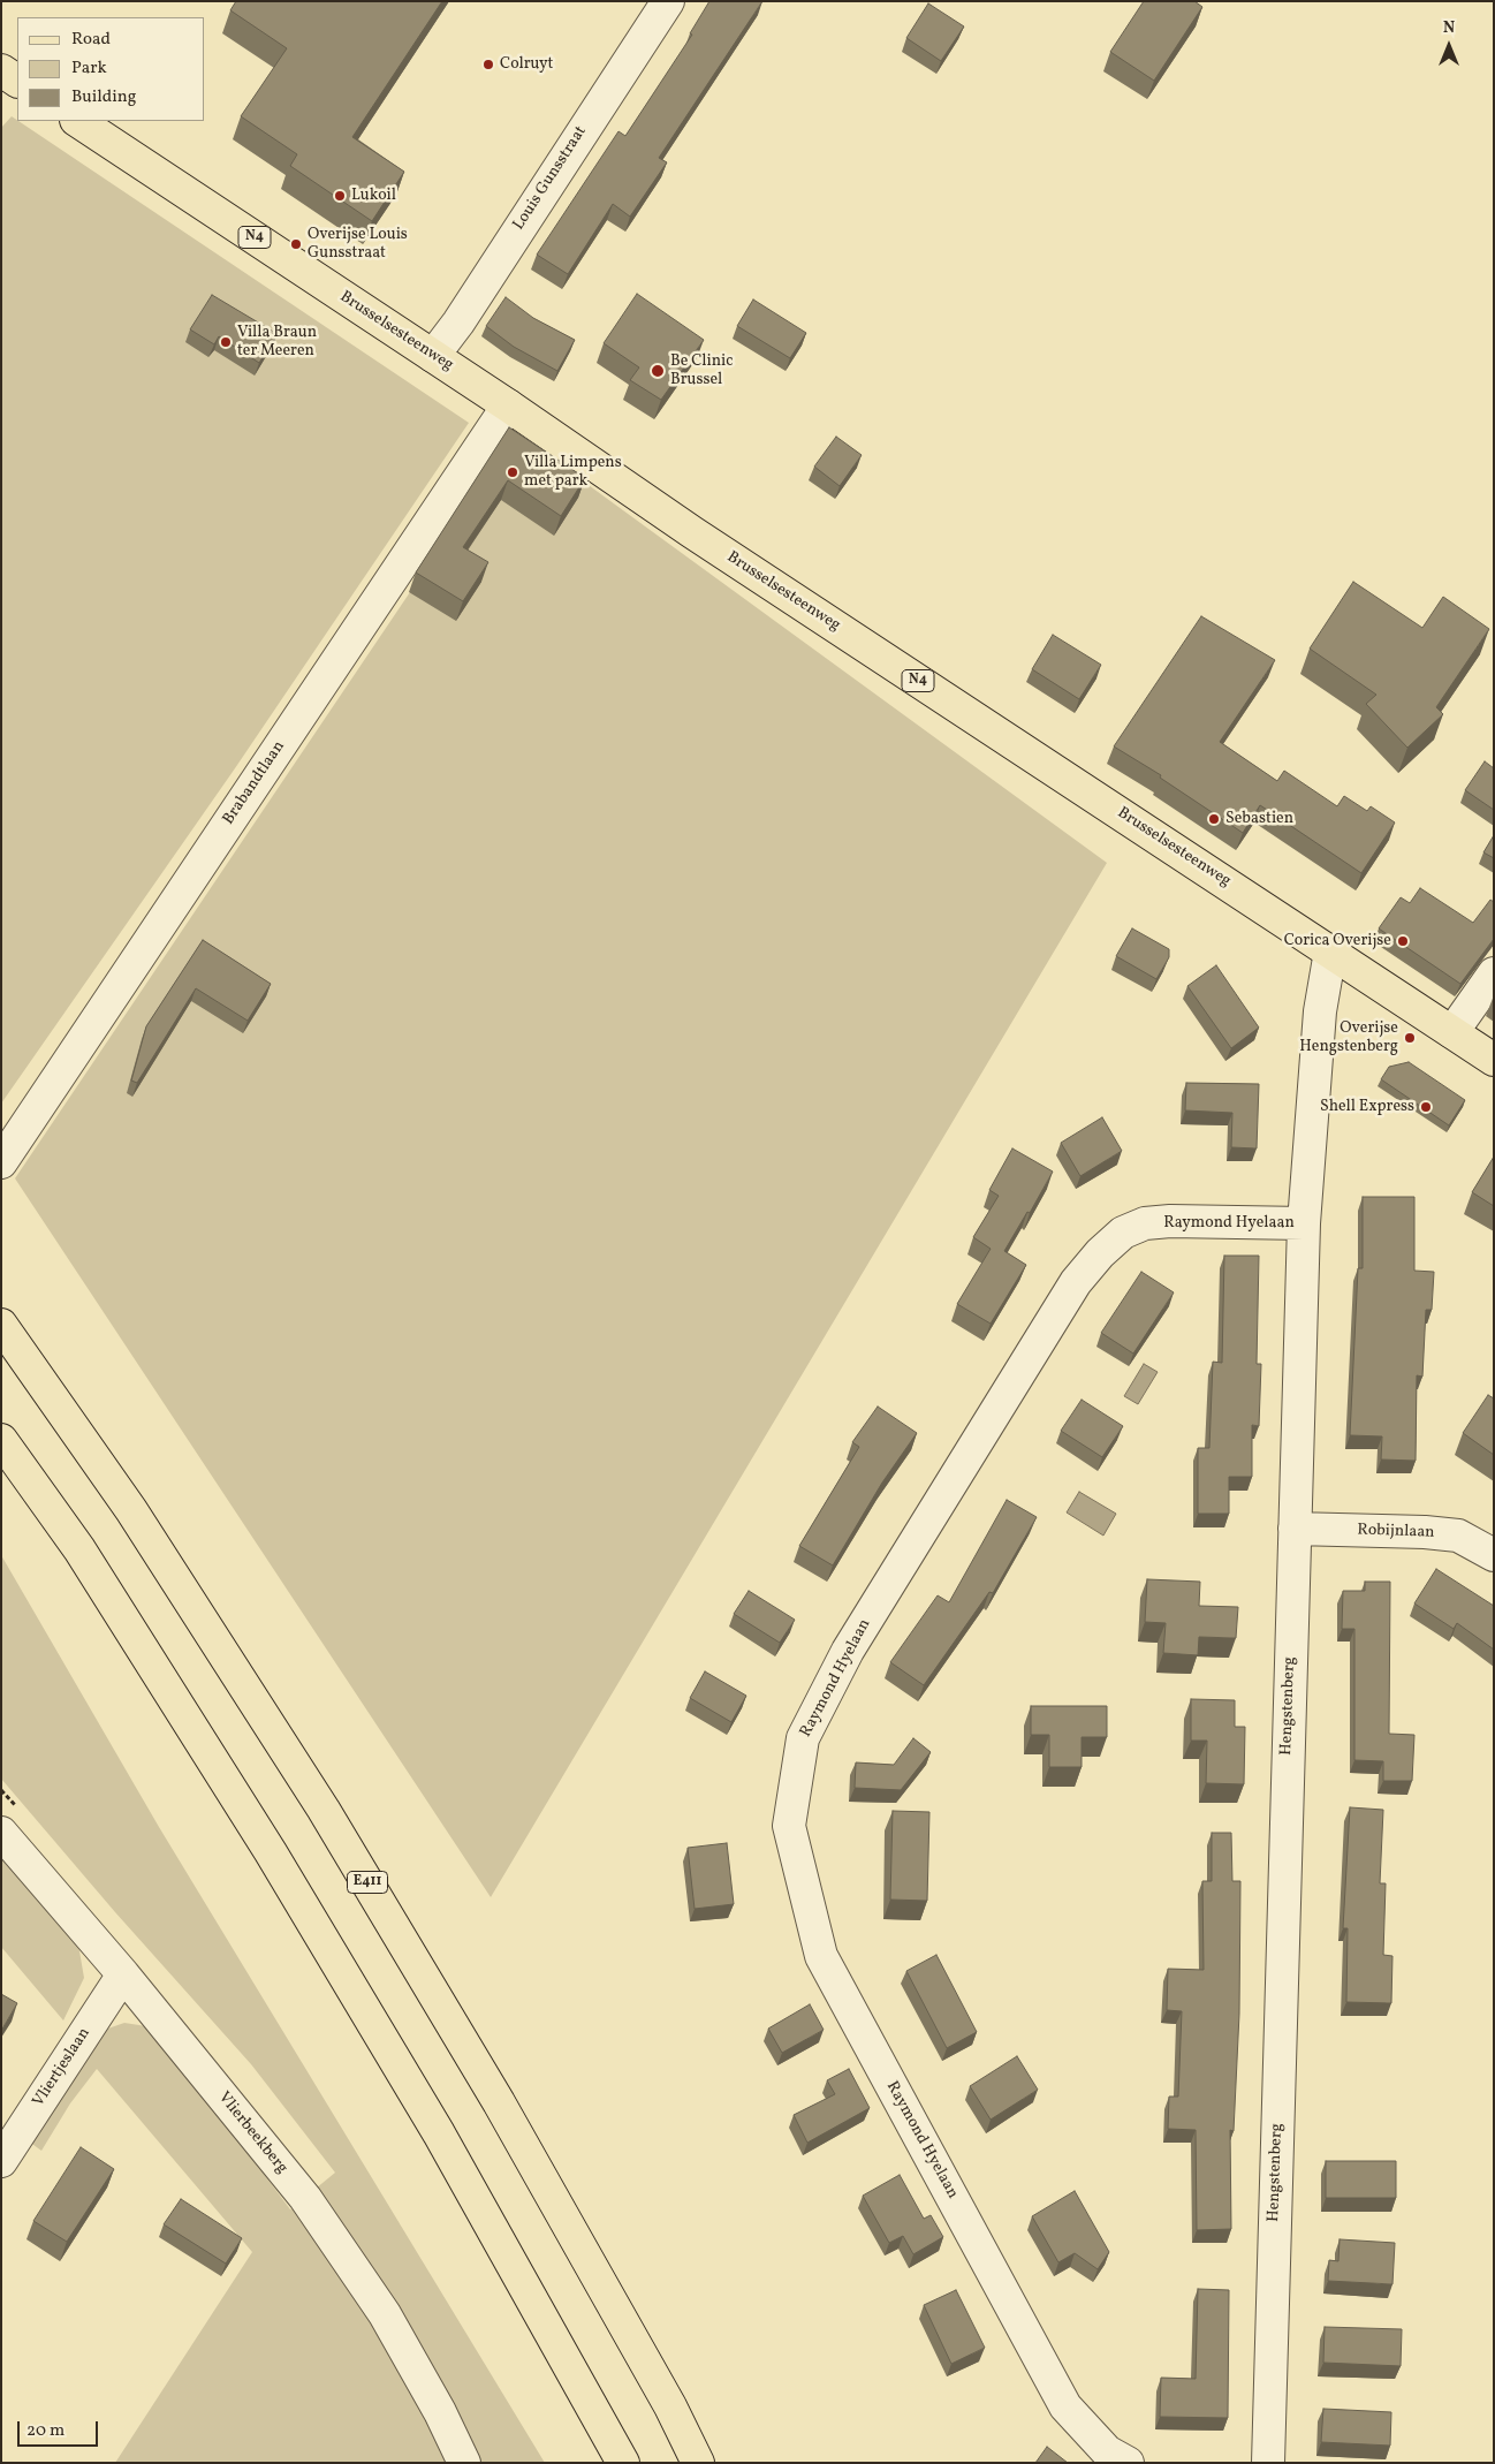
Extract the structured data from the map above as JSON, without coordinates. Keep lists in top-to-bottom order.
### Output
{
  "streets": {
    "main road": ["N4", "Brusselsesteenweg", "E411"],
    "street": [
      "Louis Gunsstraat",
      "Brabandtlaan",
      "Raymond Hyelaan",
      "Robijnlaan",
      "Hengstenberg",
      "Vliertjeslaan",
      "Vlierbeekberg"
    ]
  },
  "crossings": [
    ["Louis Gunsstraat", "Brusselsesteenweg"],
    ["Brusselsesteenweg", "Brabandtlaan"],
    ["Brusselsesteenweg", "Hengstenberg"],
    ["Raymond Hyelaan", "Hengstenberg"],
    ["Robijnlaan", "Hengstenberg"],
    ["Vliertjeslaan", "Vlierbeekberg"]
  ],
  "places": [
    "Colruyt",
    "Lukoil",
    "Overijse Louis Gunsstraat",
    "Villa Braun ter Meeren",
    "Be Clinic Brussel",
    "Villa Limpens met park",
    "Sebastien",
    "Corica Overijse",
    "Overijse Hengstenberg",
    "Shell Express"
  ],
  "legend": ["Road", "Park", "Building"],
  "scale_bar": "20 m",
  "north": "top"
}
